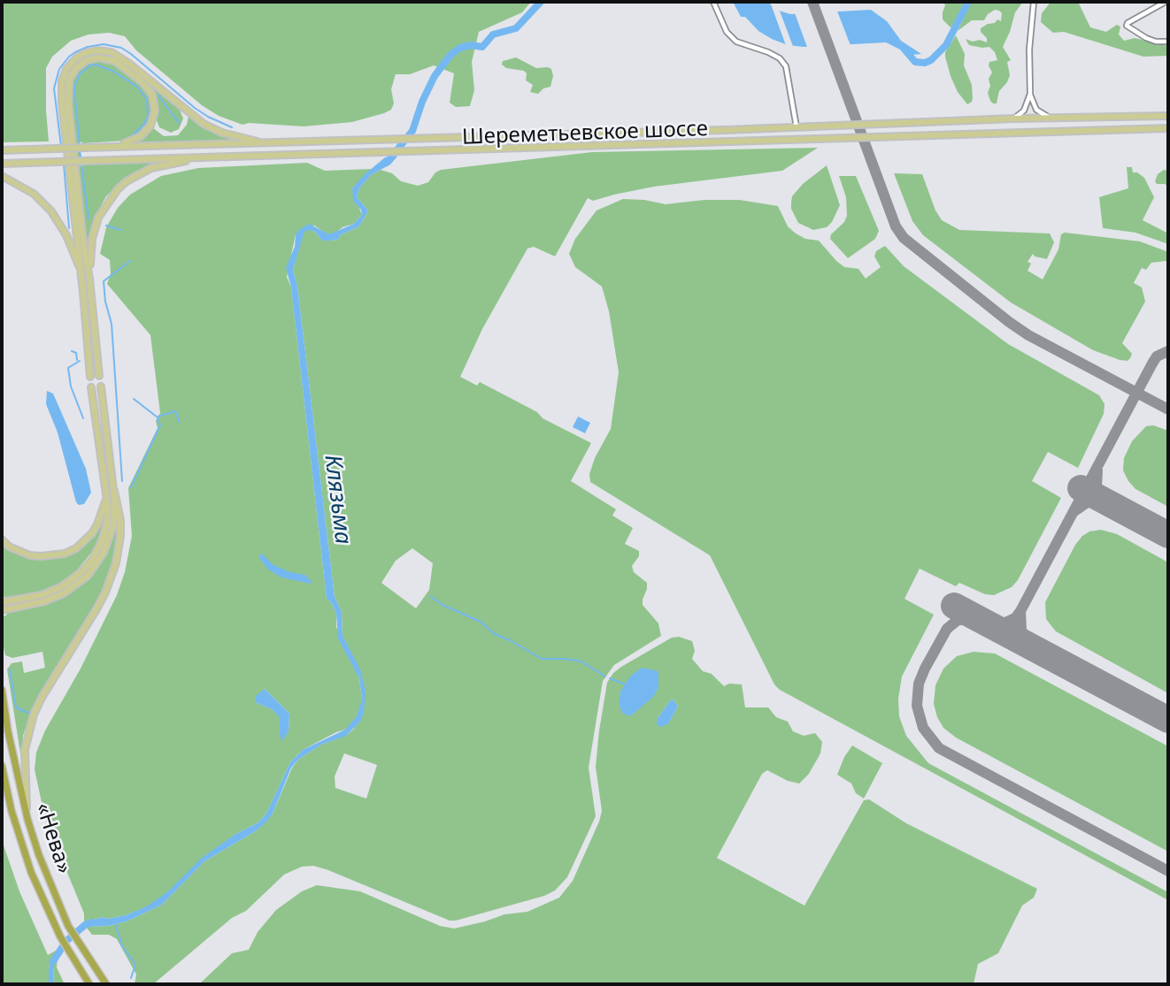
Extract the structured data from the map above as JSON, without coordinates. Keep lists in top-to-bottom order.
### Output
{
  "streets": {
    "highway": ["«Нева»"],
    "main road": ["Шереметьевское шоссе"]
  },
  "water": ["Клязьма"]
}
